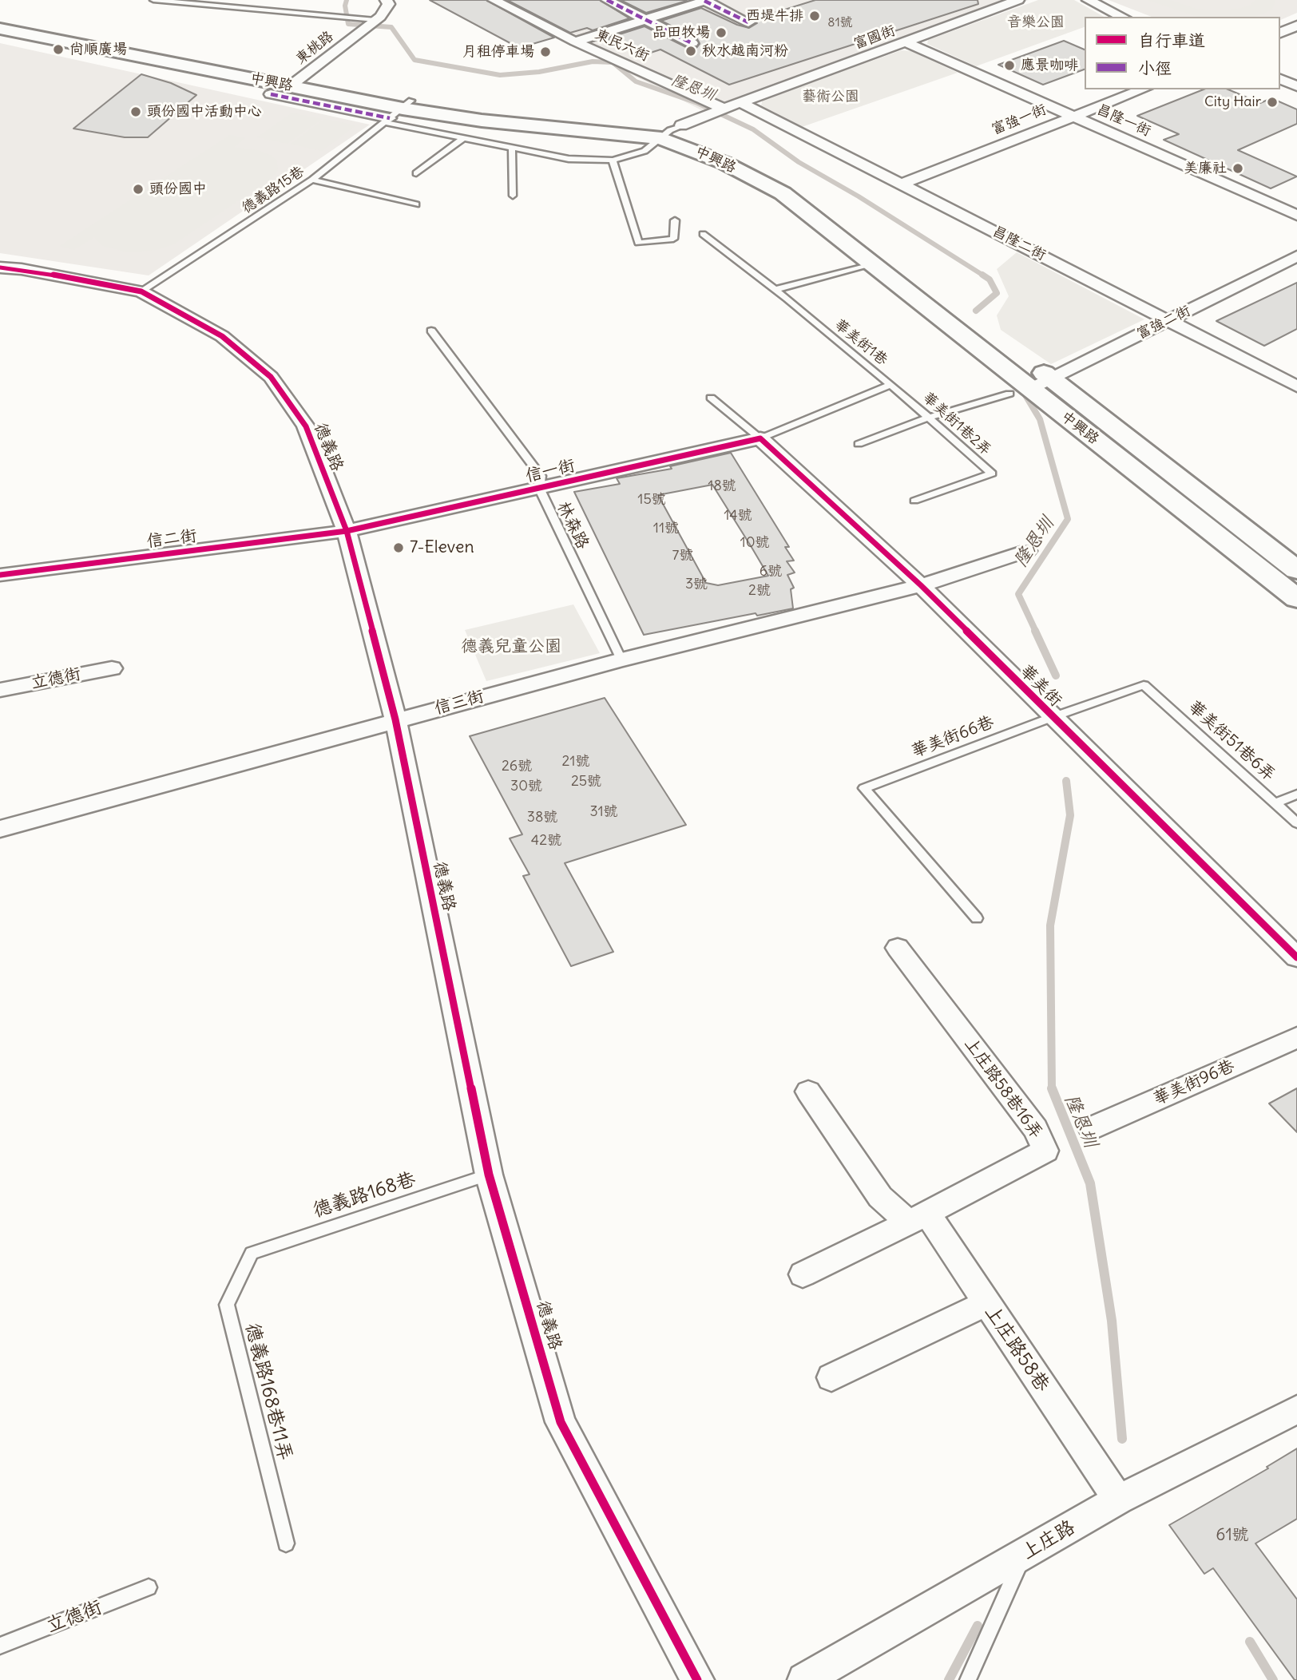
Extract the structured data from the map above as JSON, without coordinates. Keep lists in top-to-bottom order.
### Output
{
  "streets": {
    "street": [
      "富國街",
      "東民六街",
      "東桃路",
      "中興路",
      "富強一街",
      "昌隆一街",
      "昌隆二街",
      "富強二街",
      "德義路",
      "信一街",
      "信二街",
      "立德街",
      "華美街",
      "信三街",
      "華美街96巷",
      "上庄路58巷16弄",
      "上庄路58巷",
      "上庄路"
    ],
    "lane": [
      "德義路15巷",
      "華美街1巷",
      "華美街1巷2弄",
      "林森路",
      "華美街66巷",
      "華美街51巷6弄",
      "德義路168巷",
      "德義路168巷11弄"
    ]
  },
  "crossings": [
    ["富國街", "昌隆一街"],
    ["富國街", "昌隆二街"],
    ["東桃路", "中興路"],
    ["中興路", "德義路15巷"],
    ["中興路", "富強二街"],
    ["富強一街", "昌隆一街"],
    ["富強一街", "昌隆二街"],
    ["德義路15巷", "德義路"],
    ["昌隆二街", "富強二街"],
    ["華美街1巷", "華美街1巷2弄"],
    ["華美街1巷", "信一街"],
    ["華美街1巷", "華美街"],
    ["德義路", "信一街"],
    ["德義路", "信二街"],
    ["德義路", "信三街"],
    ["德義路", "德義路168巷"],
    ["信一街", "林森路"],
    ["信一街", "信二街"],
    ["信一街", "華美街"],
    ["林森路", "信三街"],
    ["華美街", "信三街"],
    ["華美街", "華美街66巷"],
    ["華美街66巷", "華美街51巷6弄"],
    ["上庄路58巷16弄", "上庄路58巷"],
    ["德義路168巷", "德義路168巷11弄"],
    ["上庄路58巷", "上庄路"]
  ],
  "water": ["隆恩圳"],
  "parks": ["音樂公園", "藝術公園", "德義兒童公園"],
  "places": [
    "西堤牛排",
    "品田牧場",
    "尚順廣場",
    "秋水越南河粉",
    "月租停車場",
    "應景咖啡",
    "City Hair",
    "頭份國中活動中心",
    "美廉社",
    "頭份國中",
    "7-Eleven"
  ],
  "house_numbers": [
    "81號",
    "18號",
    "15號",
    "14號",
    "11號",
    "10號",
    "7號",
    "6號",
    "3號",
    "2號",
    "21號",
    "26號",
    "25號",
    "30號",
    "31號",
    "38號",
    "42號",
    "61號"
  ],
  "legend": ["自行車道", "小徑"]
}
